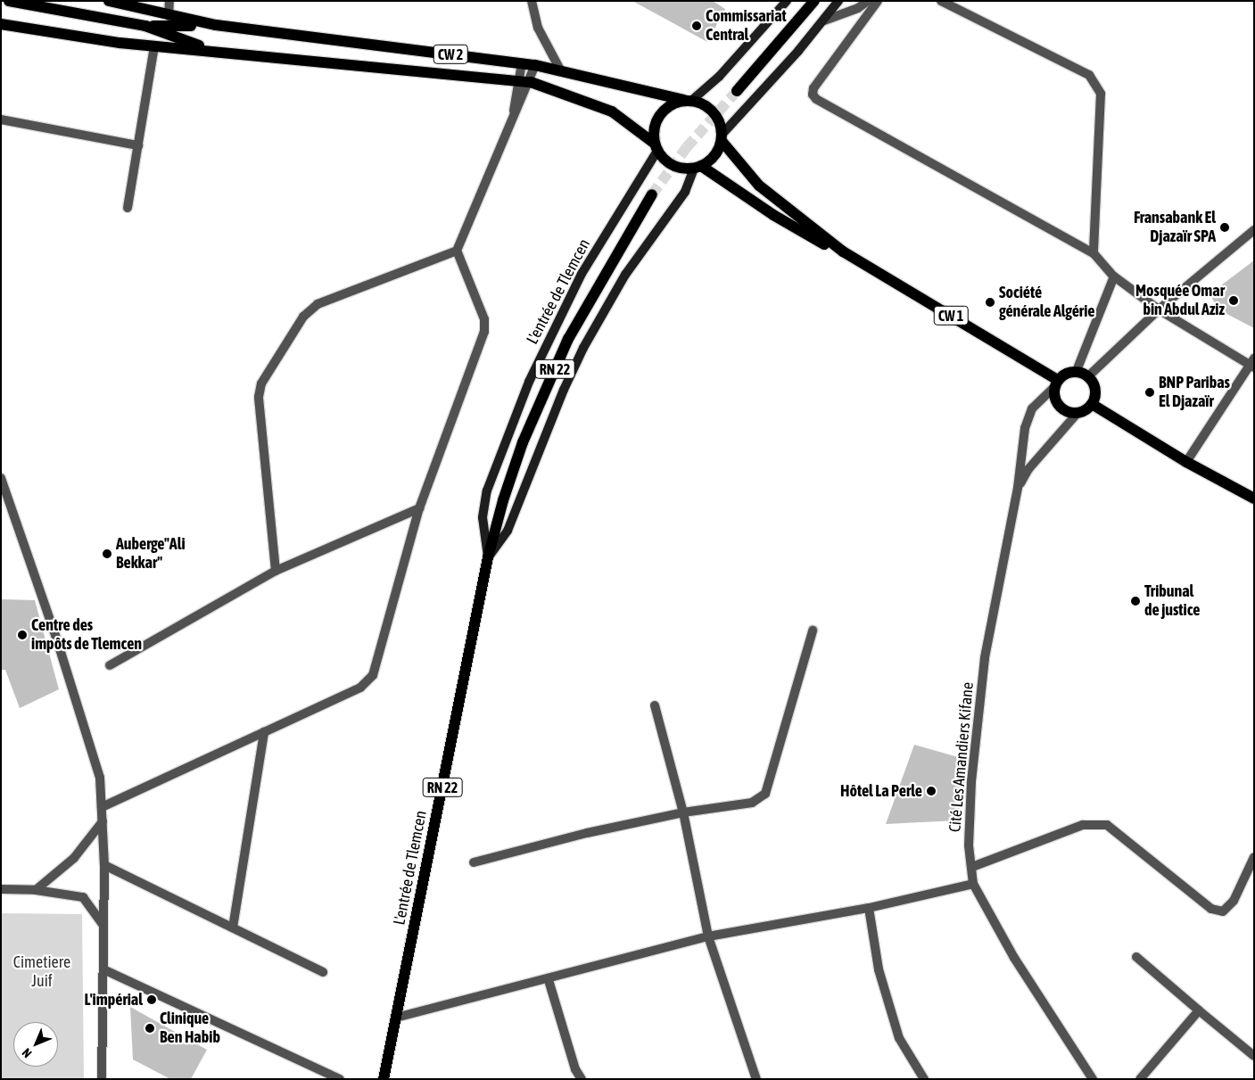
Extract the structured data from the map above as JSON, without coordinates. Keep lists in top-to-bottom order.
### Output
{
  "streets": {
    "main road": [
      "CW 2",
      "L'entrée de Tlemcen",
      "CW 1",
      "RN 22"
    ],
    "street": ["Cité Les Amandiers Kifane"]
  },
  "crossings": [
    ["CW 2", "L'entrée de Tlemcen"],
    ["CW 2", "CW 1"],
    ["L'entrée de Tlemcen", "CW 1"]
  ],
  "parks": ["Cimetiere Juif"],
  "places": [
    "Commissariat Central",
    "Fransabank El Djazaïr SPA",
    "Mosquée Omar bin Abdul Aziz",
    "Société générale Algérie",
    "BNP Paribas El Djazaïr",
    "Auberge\"Ali Bekkar\"",
    "Tribunal de justice",
    "Centre des impôts de Tlemcen",
    "Hôtel La Perle",
    "L'impérial",
    "Clinique Ben Habib"
  ],
  "north": "bottom left"
}
